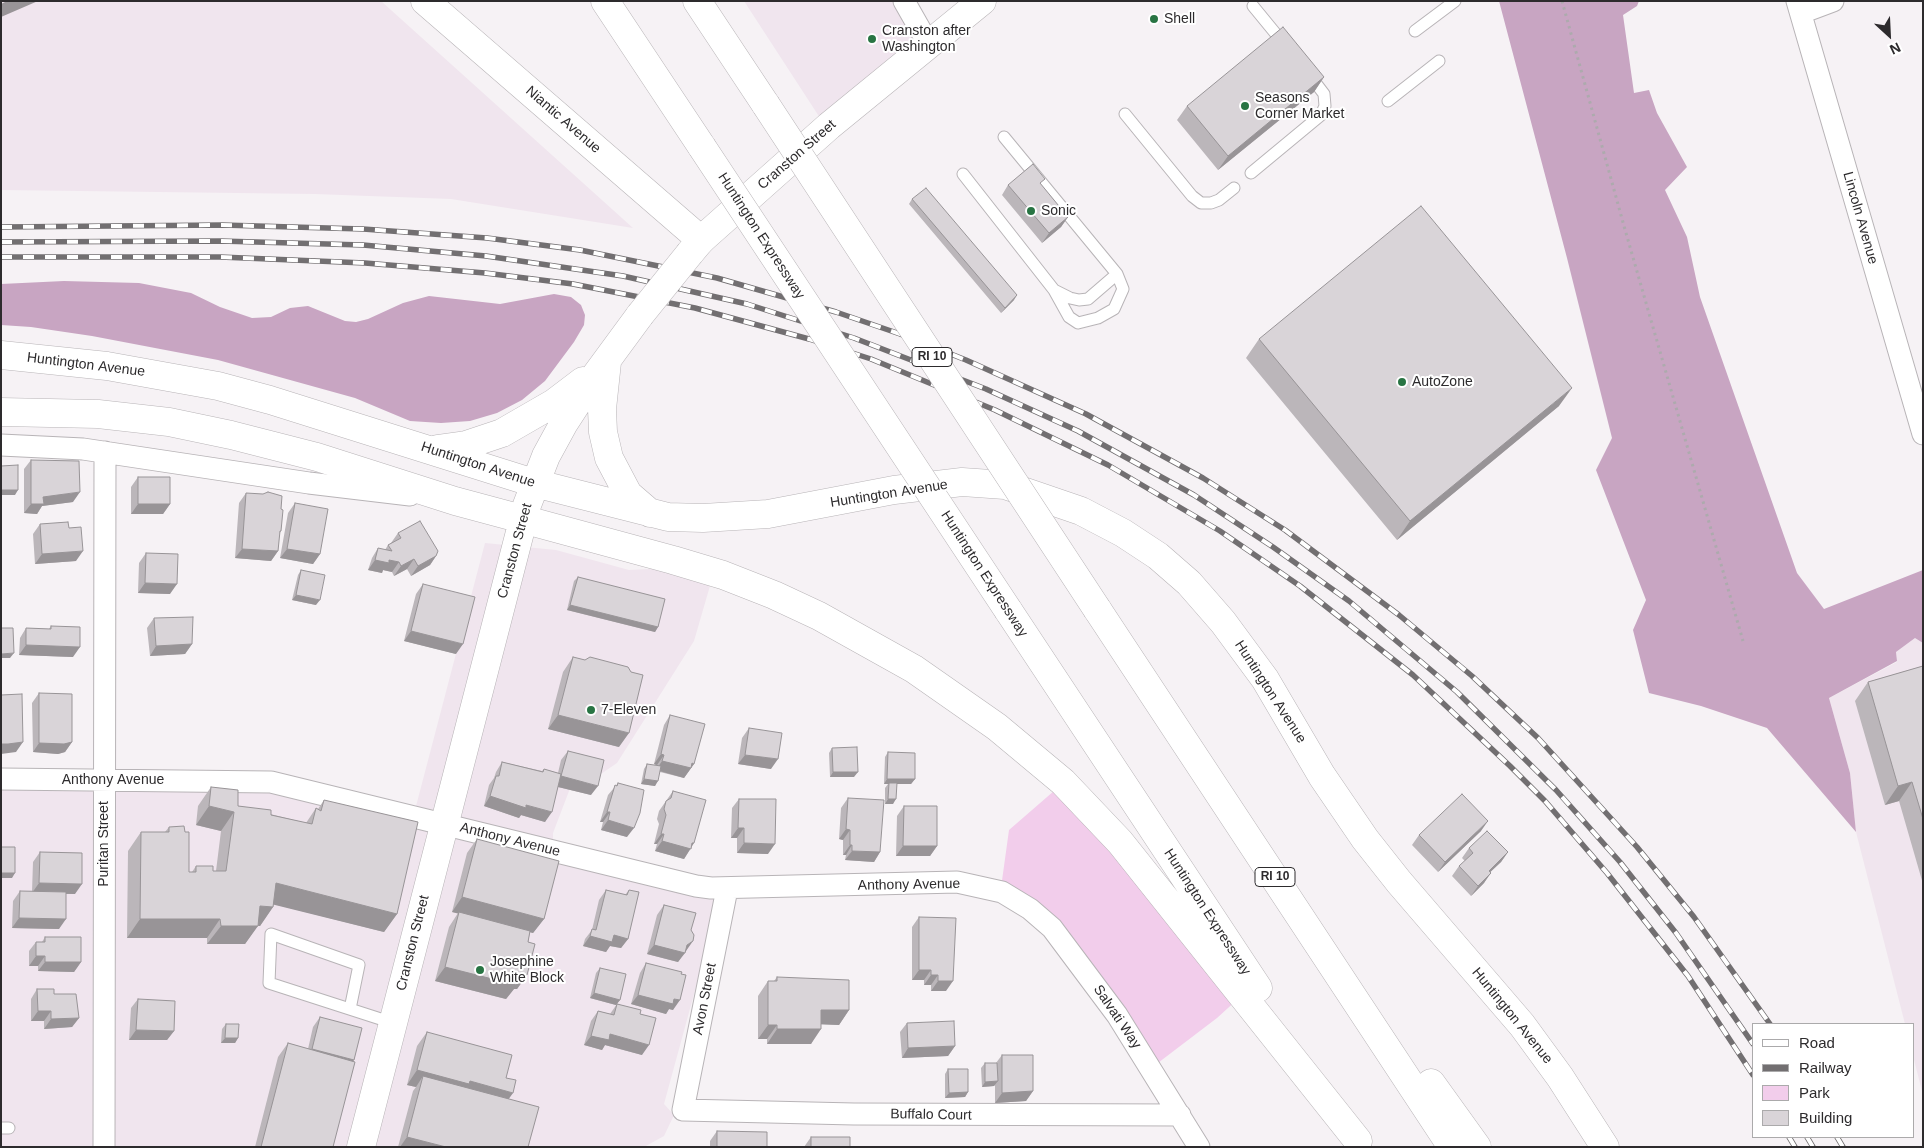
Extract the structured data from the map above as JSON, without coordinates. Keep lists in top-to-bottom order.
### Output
{
  "streets": {
    "main road": [
      "Niantic Avenue",
      "Cranston Street",
      "Huntington Expressway",
      "RI 10",
      "Huntington Avenue"
    ],
    "street": [
      "Lincoln Avenue",
      "Anthony Avenue",
      "Puritan Street",
      "Avon Street",
      "Salvati Way",
      "Buffalo Court"
    ]
  },
  "crossings": [
    ["Niantic Avenue", "Cranston Street"],
    ["Cranston Street", "Huntington Avenue"],
    ["Cranston Street", "Anthony Avenue"],
    ["Anthony Avenue", "Puritan Street"],
    ["Anthony Avenue", "Avon Street"],
    ["Anthony Avenue", "Salvati Way"],
    ["Avon Street", "Buffalo Court"],
    ["Salvati Way", "Buffalo Court"]
  ],
  "places": [
    "Shell",
    "Cranston after Washington",
    "Seasons Corner Market",
    "Sonic",
    "AutoZone",
    "7-Eleven",
    "Josephine White Block"
  ],
  "legend": [
    "Road",
    "Railway",
    "Park",
    "Building"
  ],
  "north": "bottom right"
}
